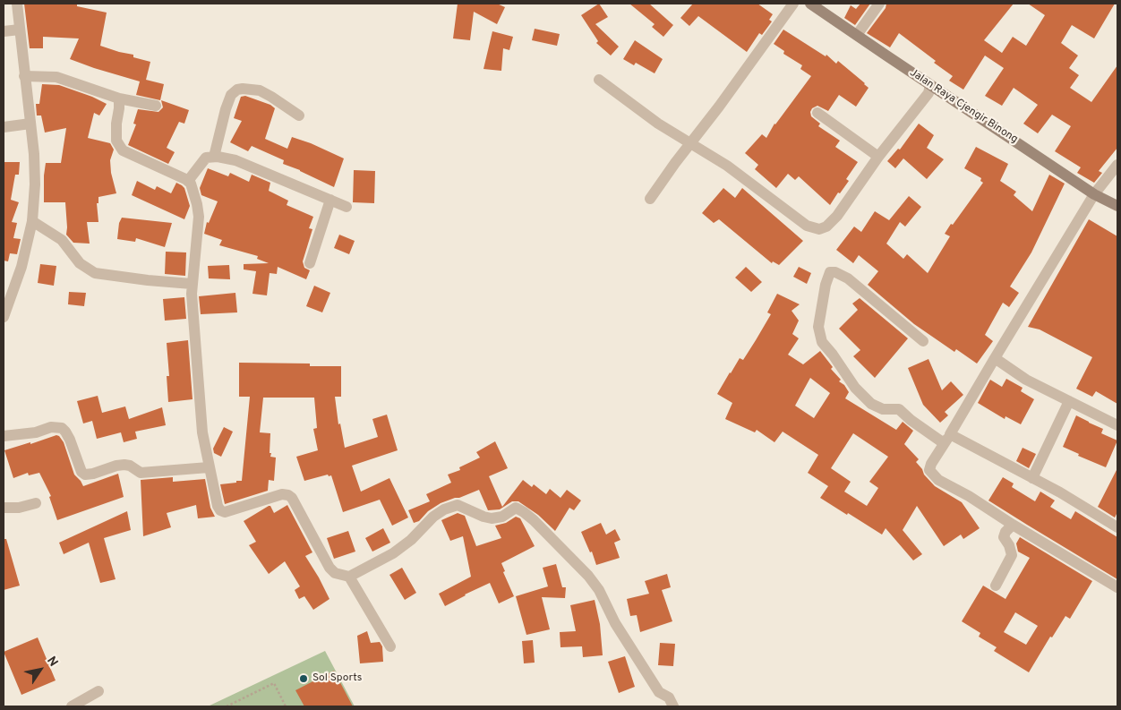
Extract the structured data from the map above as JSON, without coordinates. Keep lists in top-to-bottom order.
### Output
{
  "streets": {
    "main road": ["Jalan Raya Cjengir Binong"]
  },
  "places": ["Sol Sports"],
  "north": "top right"
}
